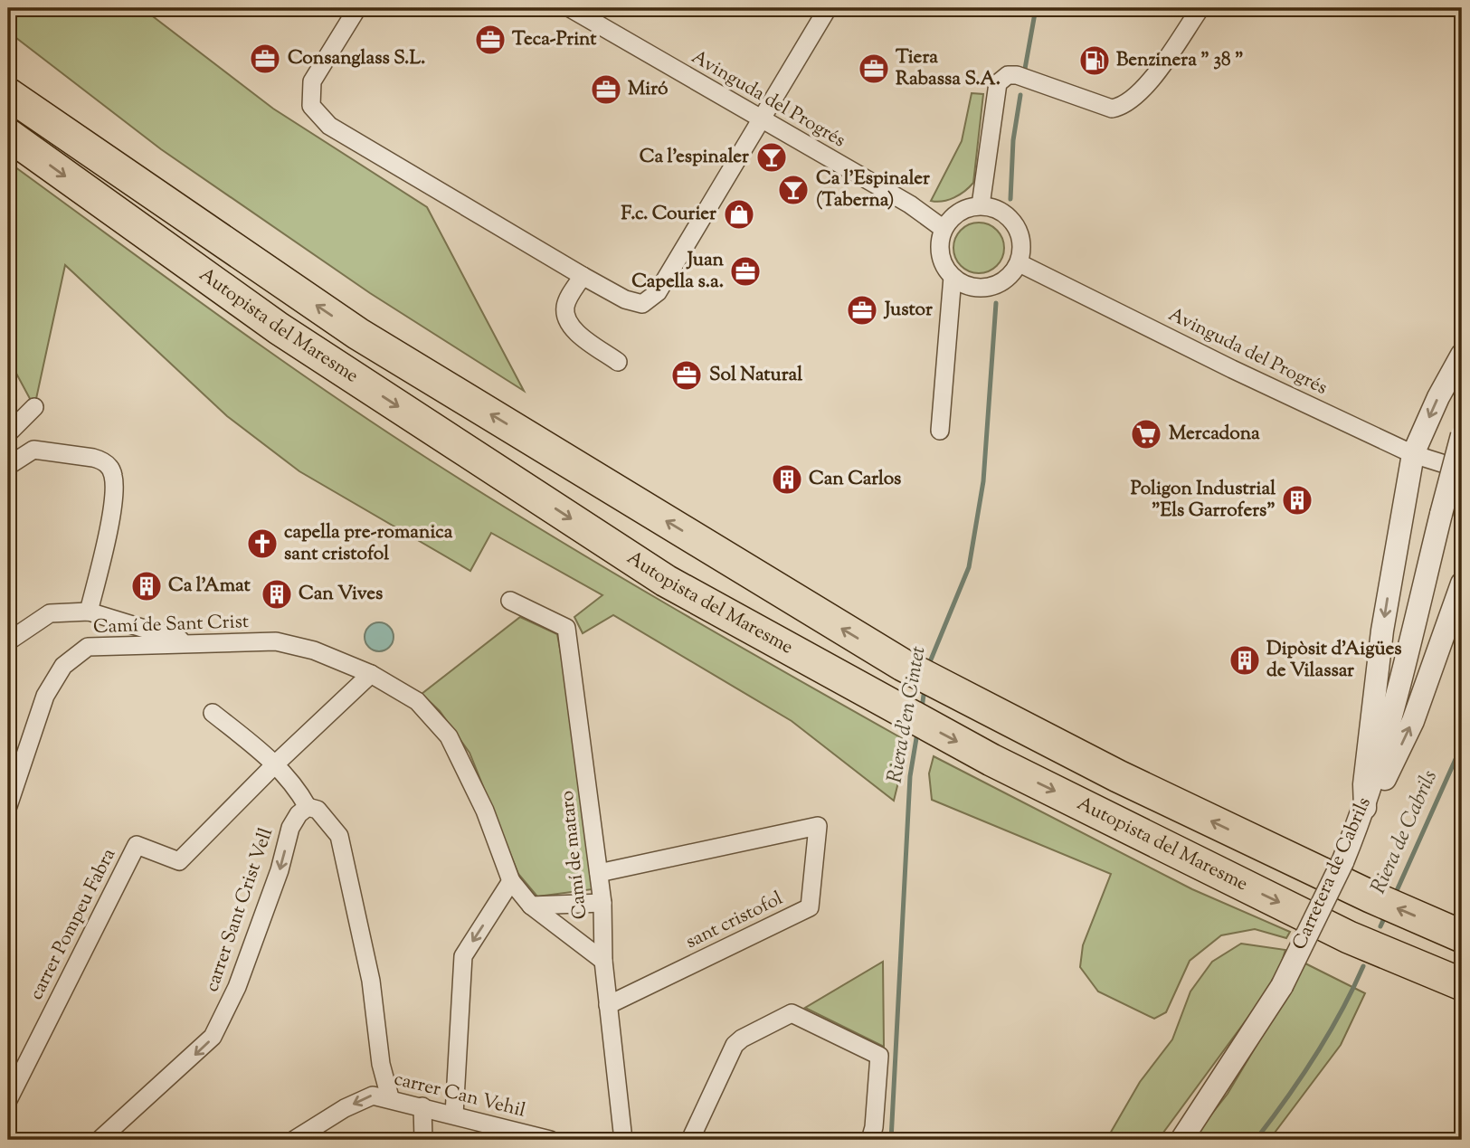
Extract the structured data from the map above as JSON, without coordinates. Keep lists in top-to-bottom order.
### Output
{
  "streets": {
    "highway": ["Autopista del Maresme"],
    "street": [
      "Avinguda del Progrés",
      "Camí de Sant Crist",
      "Camí de mataro",
      "Carretera de Cabrils",
      "carrer Sant Crist Vell",
      "sant cristofol",
      "carrer Pompeu Fabra",
      "carrer Can Vehil"
    ]
  },
  "crossings": [
    ["Camí de Sant Crist", "Camí de mataro"],
    ["Camí de Sant Crist", "carrer Pompeu Fabra"],
    ["Camí de mataro", "sant cristofol"]
  ],
  "one_way": ["carrer Sant Crist Vell", "carrer Can Vehil"],
  "water": ["Riera d'en Cintet", "Riera de Cabrils"],
  "places": {
    "office": [
      "Teca-Print",
      "Consanglass S.L.",
      "Tiera Rabassa S.A.",
      "Miró",
      "Juan Capella s.a.",
      "Justor",
      "Sol Natural"
    ],
    "fuel station": ["Benzinera \" 38 \""],
    "bar": ["Ca l'espinaler", "Ca l'Espinaler (Taberna)"],
    "shop": ["F.c. Courier"],
    "supermarket": ["Mercadona"],
    "building": [
      "Can Carlos",
      "Poligon Industrial \"Els Garrofers\"",
      "Ca l'Amat",
      "Can Vives",
      "Dipòsit d'Aigües de Vilassar"
    ],
    "church": ["capella pre-romanica sant cristofol"]
  }
}
